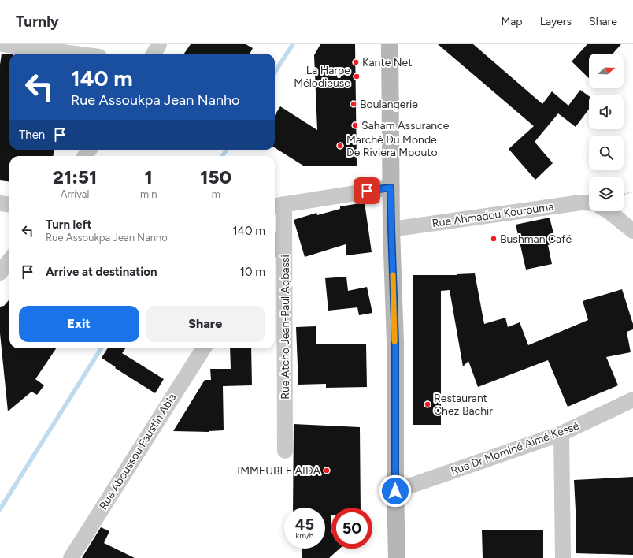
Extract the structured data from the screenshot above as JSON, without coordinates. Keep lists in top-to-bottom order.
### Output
{
  "streets": {
    "street": [
      "Rue Ahmadou Kourouma",
      "Rue Atcho Jean-Paul Agbassi",
      "Rue Dr Mominé Aimé Kessé",
      "Rue Aboussou Faustin Abla"
    ]
  },
  "places": [
    "Kante Net",
    "La Harpe Mélodieuse",
    "Boulangerie",
    "Saham Assurance",
    "Marché Du Monde De Riviera Mpouto",
    "Bushman Café",
    "Restaurant Chez Bachir",
    "IMMEUBLE AIDA"
  ],
  "north": "right",
  "page": {
    "header": "Turnly",
    "nav": ["Map", "Layers", "Share"],
    "turn": ["140 m", "Rue Assoukpa Jean Nanho"],
    "then": "Then",
    "eta": [
      "21:51",
      "Arrival",
      "1",
      "min",
      "150",
      "m"
    ],
    "list": [
      {
        "name": "Turn left",
        "note": "Rue Assoukpa Jean Nanho",
        "value": "140 m"
      },
      {
        "name": "Arrive at destination",
        "value": "10 m"
      }
    ],
    "buttons": ["Exit", "Share"],
    "speed": "45 km/h",
    "limit": "50"
  }
}
